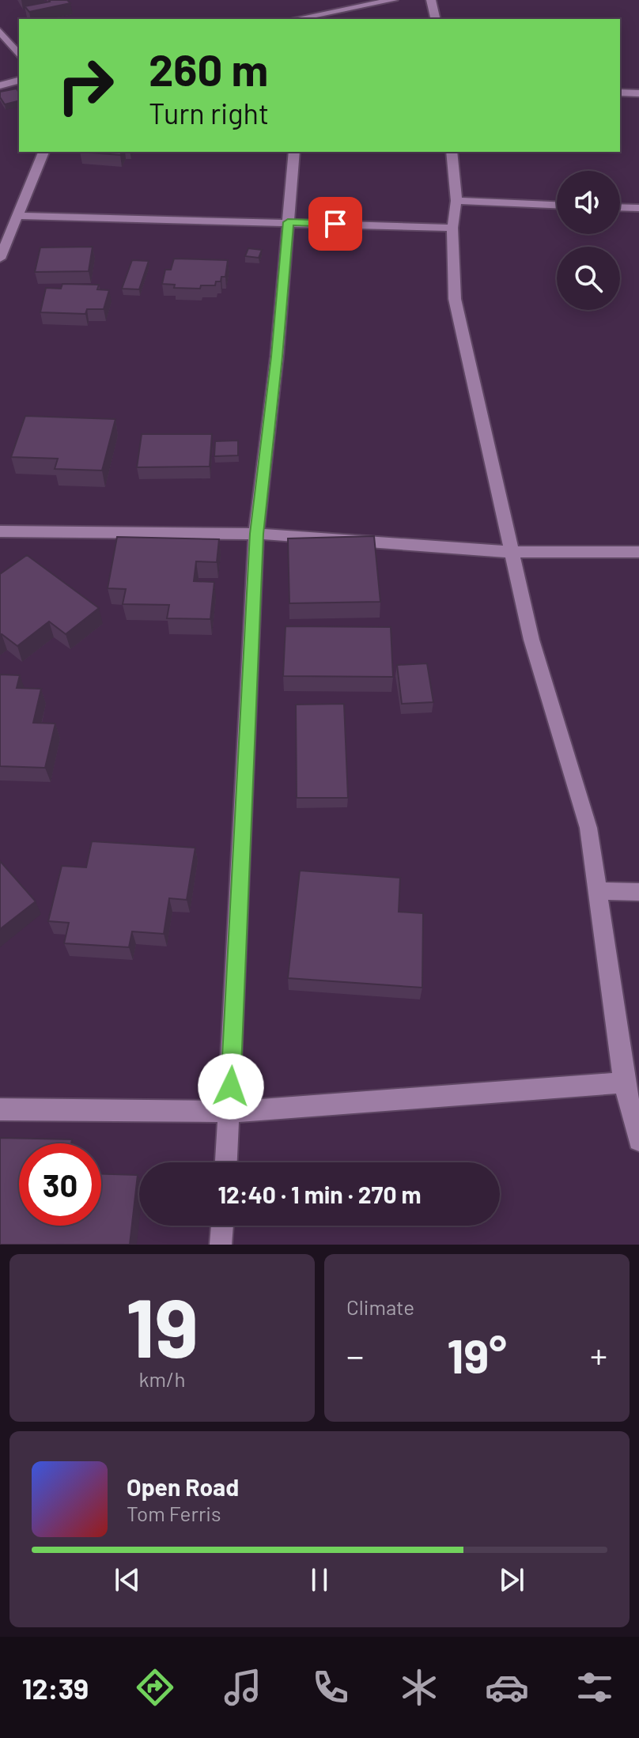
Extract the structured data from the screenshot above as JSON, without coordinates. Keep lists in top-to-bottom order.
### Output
{
  "page": {
    "turn": ["260 m", "Turn right"],
    "limit": "30",
    "trip": "12:40 · 1 min · 270 m",
    "tile": [
      ["19", "km/h"],
      "Climate"
    ],
    "heat": ["−", "19°", "+"],
    "song": ["Open Road", "Tom Ferris"],
    "tabs": "12:39"
  }
}
